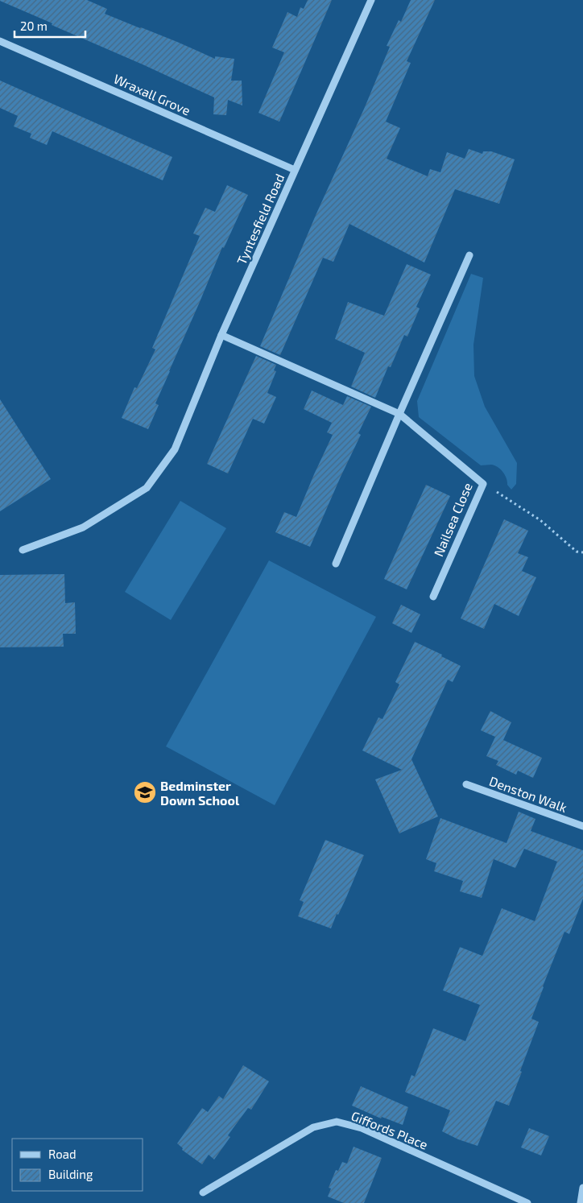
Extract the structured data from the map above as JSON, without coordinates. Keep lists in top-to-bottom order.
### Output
{
  "streets": {
    "street": [
      "Wraxall Grove",
      "Tyntesfield Road",
      "Nailsea Close",
      "Denston Walk",
      "Giffords Place"
    ]
  },
  "crossings": [
    ["Wraxall Grove", "Tyntesfield Road"],
    ["Tyntesfield Road", "Nailsea Close"]
  ],
  "places": {
    "school or university": ["Bedminster Down School"]
  },
  "legend": ["Road", "Building"],
  "scale_bar": "20 m"
}
